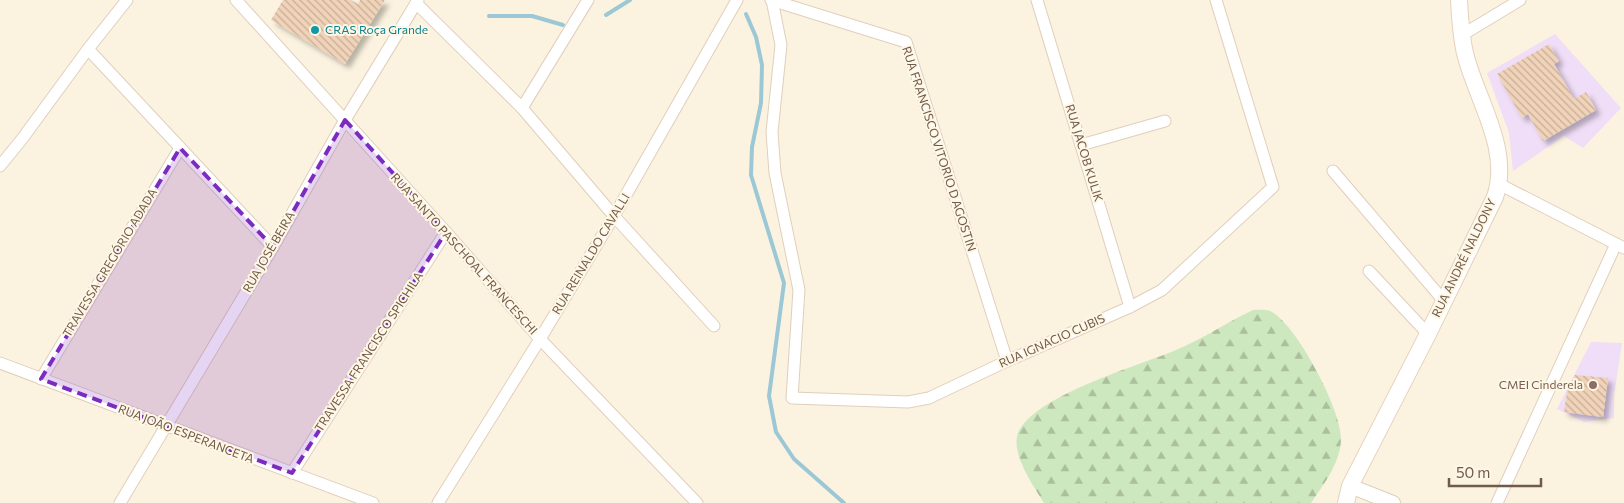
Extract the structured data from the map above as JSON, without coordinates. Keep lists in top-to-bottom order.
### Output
{
  "streets": {
    "main road": ["RUA ANDRÉ NALDONY"],
    "street": [
      "RUA FRANCISCO VITORIO D AGOSTIN",
      "RUA JACOB KULIK",
      "RUA JOSÉ BEIRA",
      "RUA SANTO PASCHOAL FRANCESCHI",
      "RUA REINALDO CAVALLI",
      "TRAVESSA GREGÓRIO ADADA",
      "RUA IGNACIO CUBIS",
      "TRAVESSA FRANCISCO SPICHILA",
      "RUA JOÃO ESPERANCETA"
    ]
  },
  "crossings": [
    ["RUA FRANCISCO VITORIO D AGOSTIN", "RUA IGNACIO CUBIS"],
    ["RUA JACOB KULIK", "RUA IGNACIO CUBIS"],
    ["RUA JOSÉ BEIRA", "RUA SANTO PASCHOAL FRANCESCHI"],
    ["RUA JOSÉ BEIRA", "RUA JOÃO ESPERANCETA"],
    ["RUA SANTO PASCHOAL FRANCESCHI", "RUA REINALDO CAVALLI"],
    ["RUA SANTO PASCHOAL FRANCESCHI", "TRAVESSA FRANCISCO SPICHILA"],
    ["TRAVESSA GREGÓRIO ADADA", "RUA JOÃO ESPERANCETA"],
    ["TRAVESSA FRANCISCO SPICHILA", "RUA JOÃO ESPERANCETA"]
  ],
  "places": ["CRAS Roça Grande", "CMEI Cinderela"],
  "scale_bar": "50 m"
}
